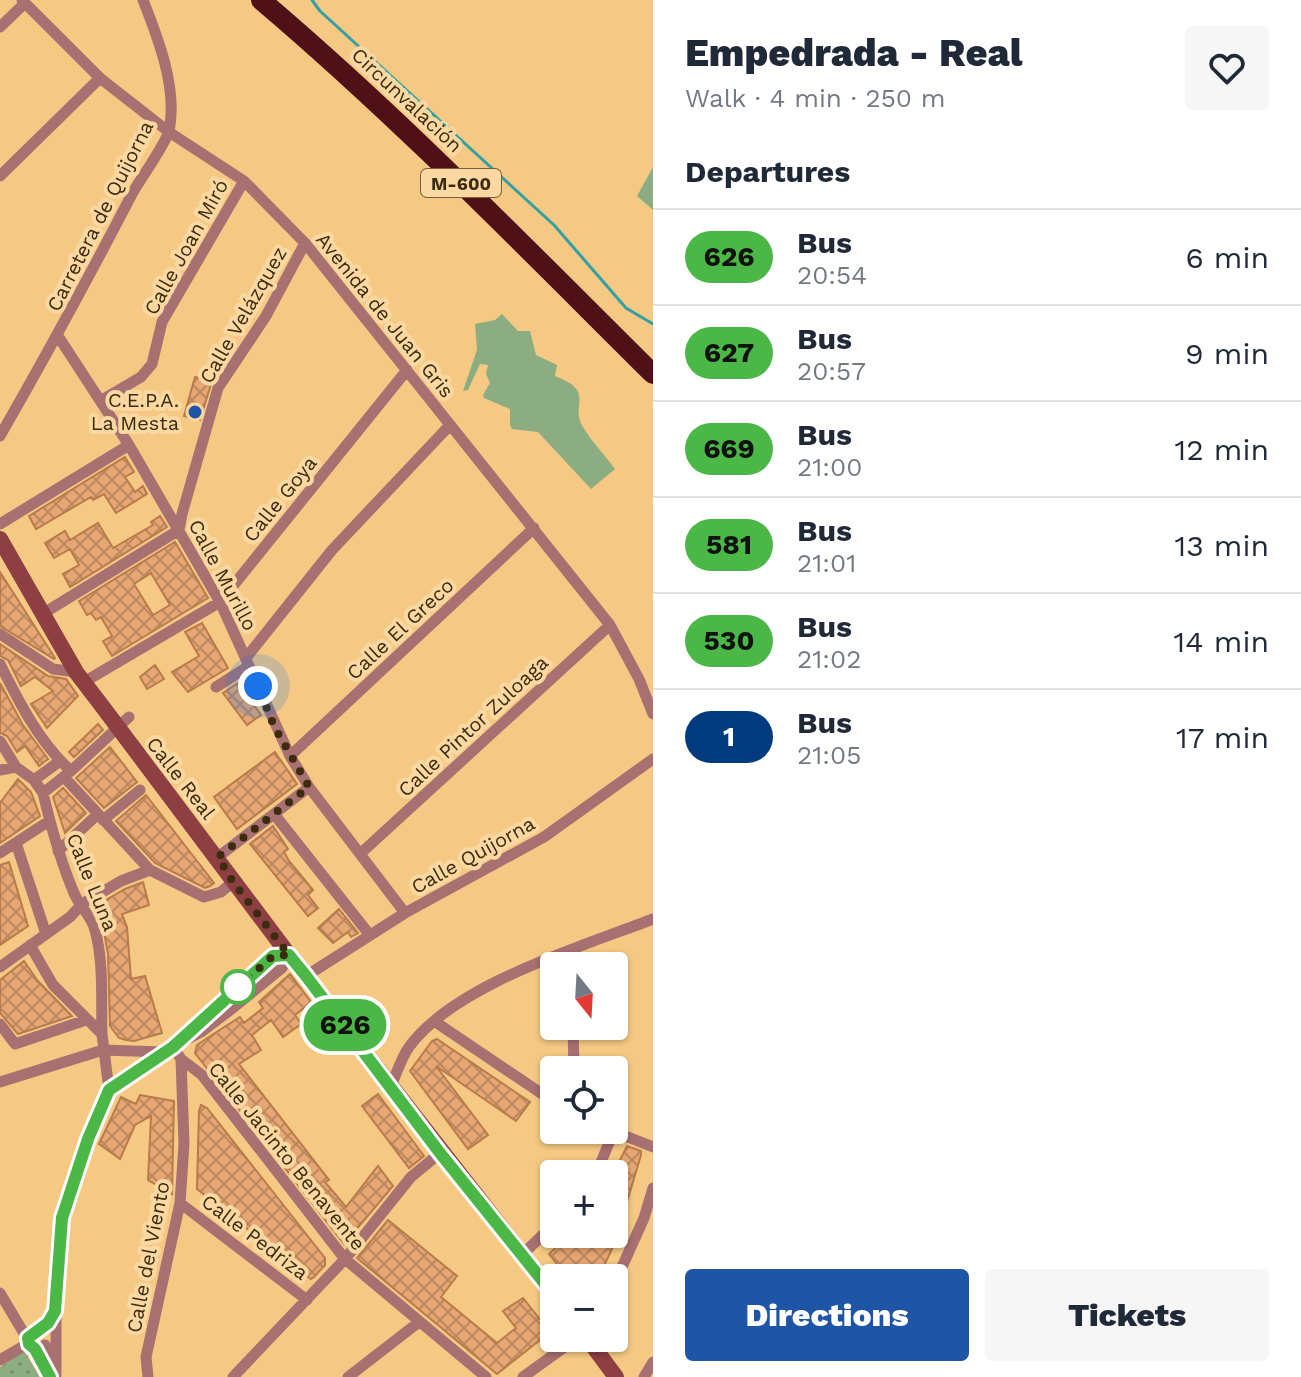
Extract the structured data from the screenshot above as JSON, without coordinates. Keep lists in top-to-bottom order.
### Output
{
  "streets": {
    "highway": ["Circunvalación", "M-600"],
    "street": [
      "Carretera de Quijorna",
      "Calle Joan Miró",
      "Calle Velázquez",
      "Avenida de Juan Gris",
      "Calle Goya",
      "Calle Murillo",
      "Calle El Greco",
      "Calle Pintor Zuloaga",
      "Calle Real",
      "Calle Quijorna",
      "Calle Luna",
      "Calle Jacinto Benavente",
      "Calle Pedriza",
      "Calle del Viento"
    ]
  },
  "crossings": [
    ["Carretera de Quijorna", "Avenida de Juan Gris"],
    ["Carretera de Quijorna", "Calle Murillo"],
    ["Calle Joan Miró", "Avenida de Juan Gris"],
    ["Calle Joan Miró", "Calle Murillo"],
    ["Calle Velázquez", "Avenida de Juan Gris"],
    ["Calle Velázquez", "Calle Murillo"],
    ["Avenida de Juan Gris", "Calle Goya"],
    ["Avenida de Juan Gris", "Calle El Greco"],
    ["Avenida de Juan Gris", "Calle Pintor Zuloaga"],
    ["Calle Goya", "Calle Murillo"],
    ["Calle Goya", "Calle Real"],
    ["Calle Murillo", "Calle El Greco"],
    ["Calle Murillo", "Calle Pintor Zuloaga"],
    ["Calle Murillo", "Calle Quijorna"],
    ["Calle Real", "Calle Quijorna"],
    ["Calle Jacinto Benavente", "Calle del Viento"],
    ["Calle Pedriza", "Calle del Viento"]
  ],
  "places": ["C.E.P.A. La Mesta"],
  "lines": ["bus line 626"],
  "north": "bottom",
  "page": {
    "on_map": "626",
    "heading": [
      ["Empedrada - Real", "Walk · 4 min · 250 m"],
      "Departures"
    ],
    "list": [
      {
        "mark": "626",
        "name": "Bus",
        "note": "20:54",
        "value": "6 min"
      },
      {
        "mark": "627",
        "name": "Bus",
        "note": "20:57",
        "value": "9 min"
      },
      {
        "mark": "669",
        "name": "Bus",
        "note": "21:00",
        "value": "12 min"
      },
      {
        "mark": "581",
        "name": "Bus",
        "note": "21:01",
        "value": "13 min"
      },
      {
        "mark": "530",
        "name": "Bus",
        "note": "21:02",
        "value": "14 min"
      },
      {
        "mark": "1",
        "name": "Bus",
        "note": "21:05",
        "value": "17 min"
      }
    ],
    "map_buttons": ["+", "−"],
    "buttons": ["Directions", "Tickets"]
  }
}
